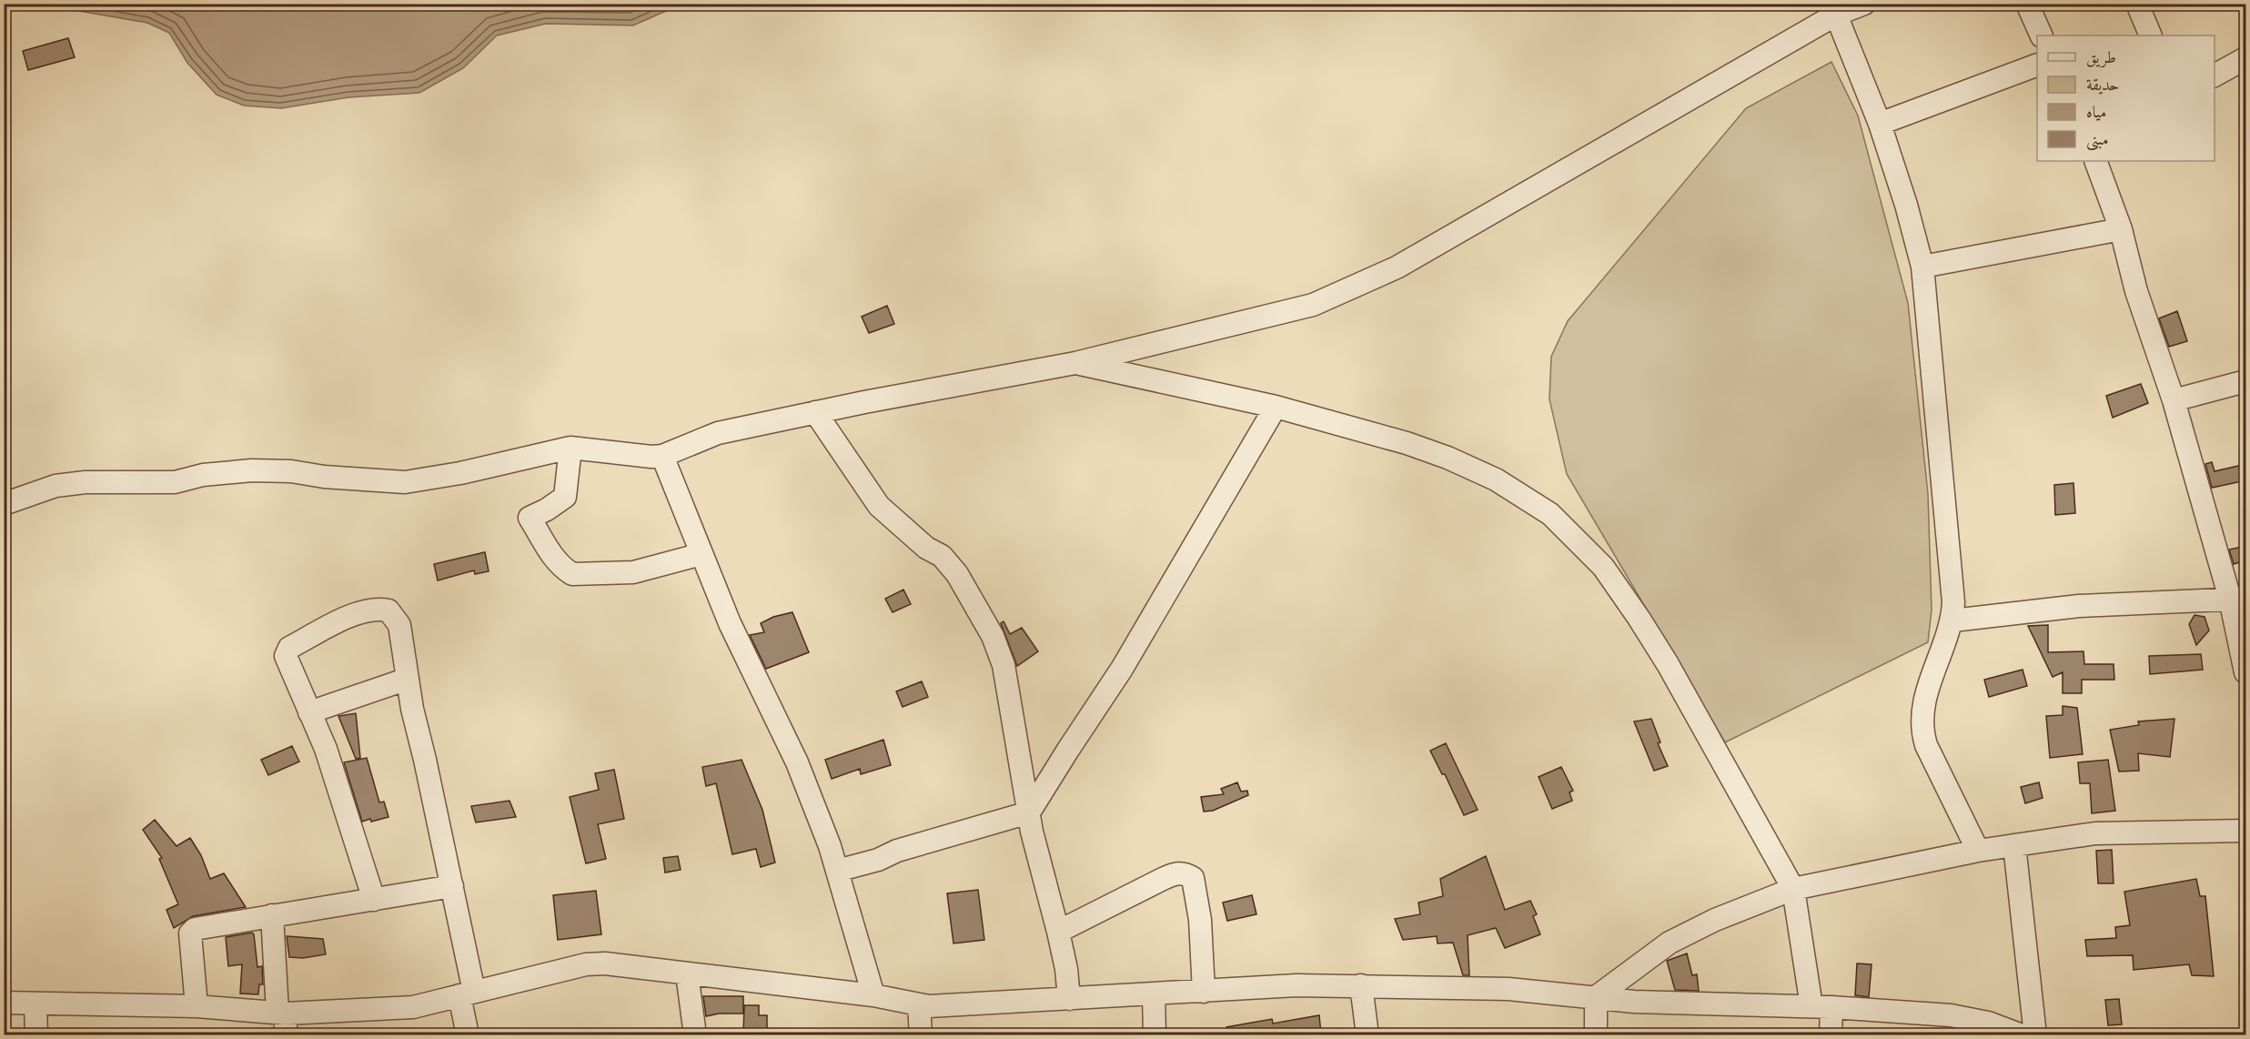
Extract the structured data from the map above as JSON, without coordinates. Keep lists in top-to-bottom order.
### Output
{
  "legend": [
    "طريق",
    "حديقة",
    "مياه",
    "مبنى"
  ]
}
